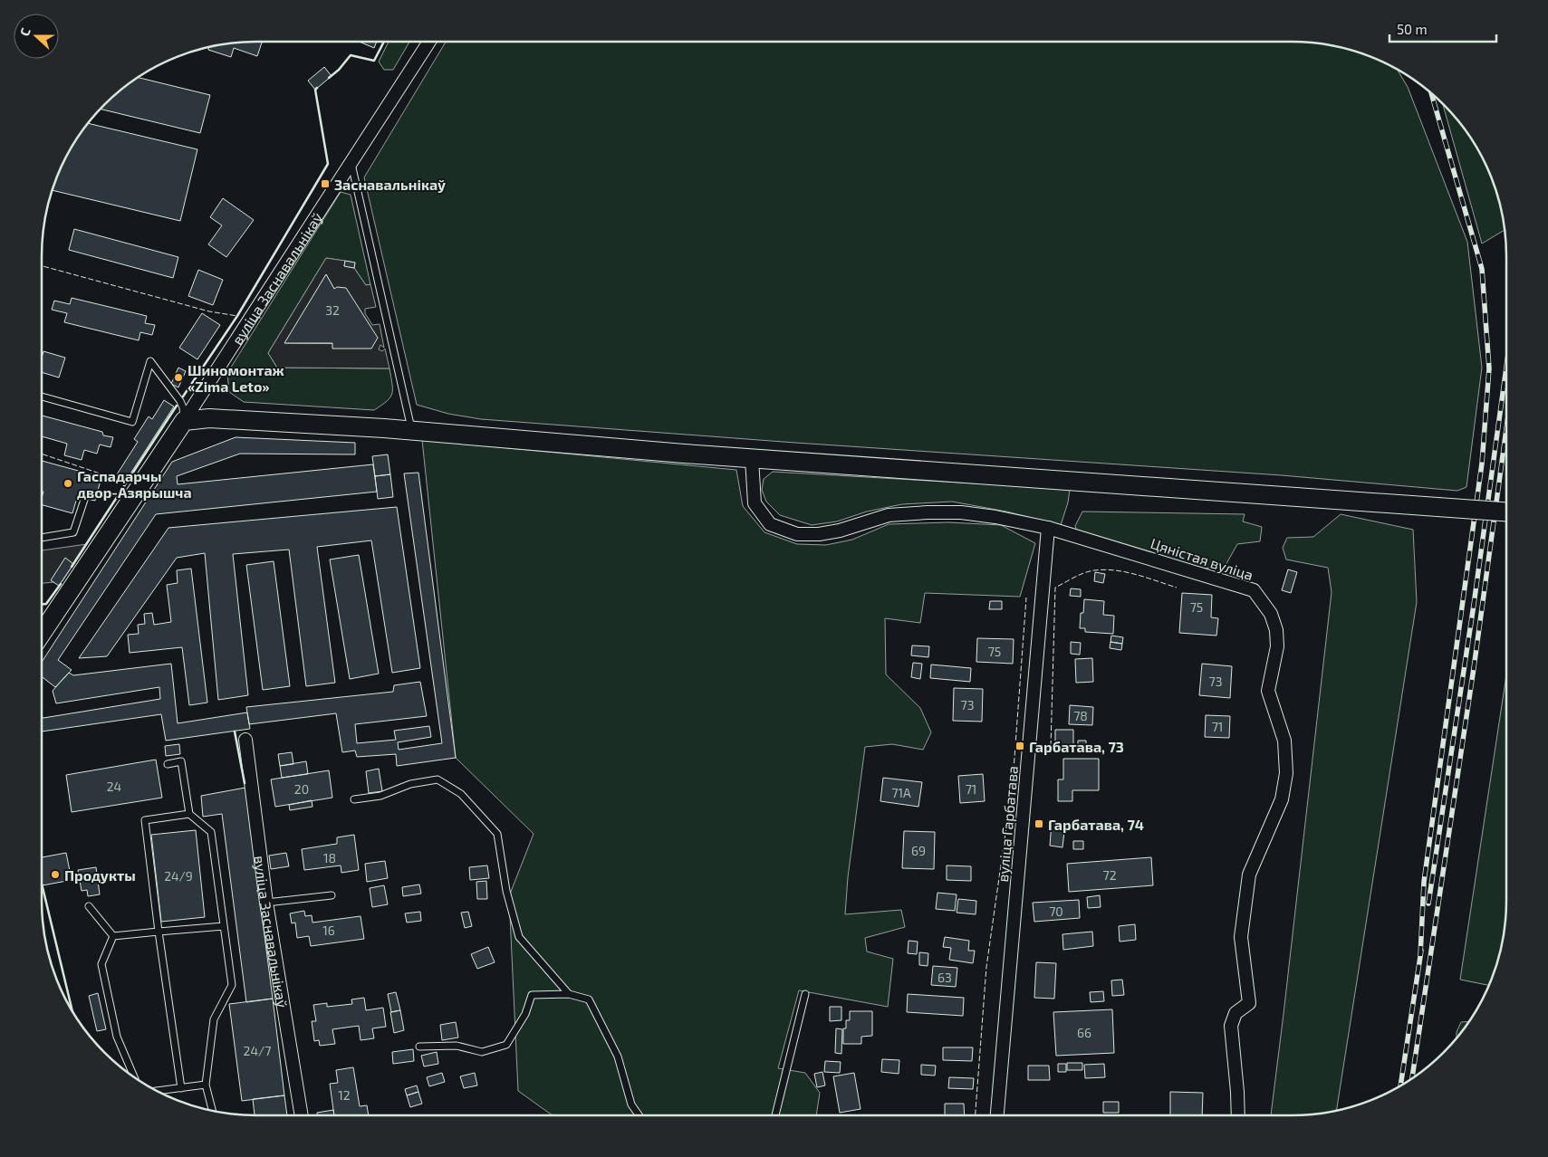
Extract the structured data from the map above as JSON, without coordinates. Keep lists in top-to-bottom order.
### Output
{
  "streets": {
    "main road": ["вуліца Заснавальнікаў"],
    "street": ["Цяністая вуліца", "вуліца Гарбатава"]
  },
  "crossings": [
    ["Цяністая вуліца", "вуліца Гарбатава"]
  ],
  "places": {
    "transit": ["Заснавальнікаў", "Гарбатава, 73", "Гарбатава, 74"],
    "other": ["Шиномонтаж «Zima Leto»", "Гаспадарчы двор-Азярышча", "Продукты"]
  },
  "house_numbers": [
    "32",
    "75",
    "75",
    "73",
    "73",
    "78",
    "71",
    "24",
    "20",
    "71",
    "71А",
    "69",
    "18",
    "72",
    "24/9",
    "70",
    "16",
    "63",
    "66",
    "24/7",
    "12"
  ],
  "scale_bar": "50 m",
  "north": "left"
}
